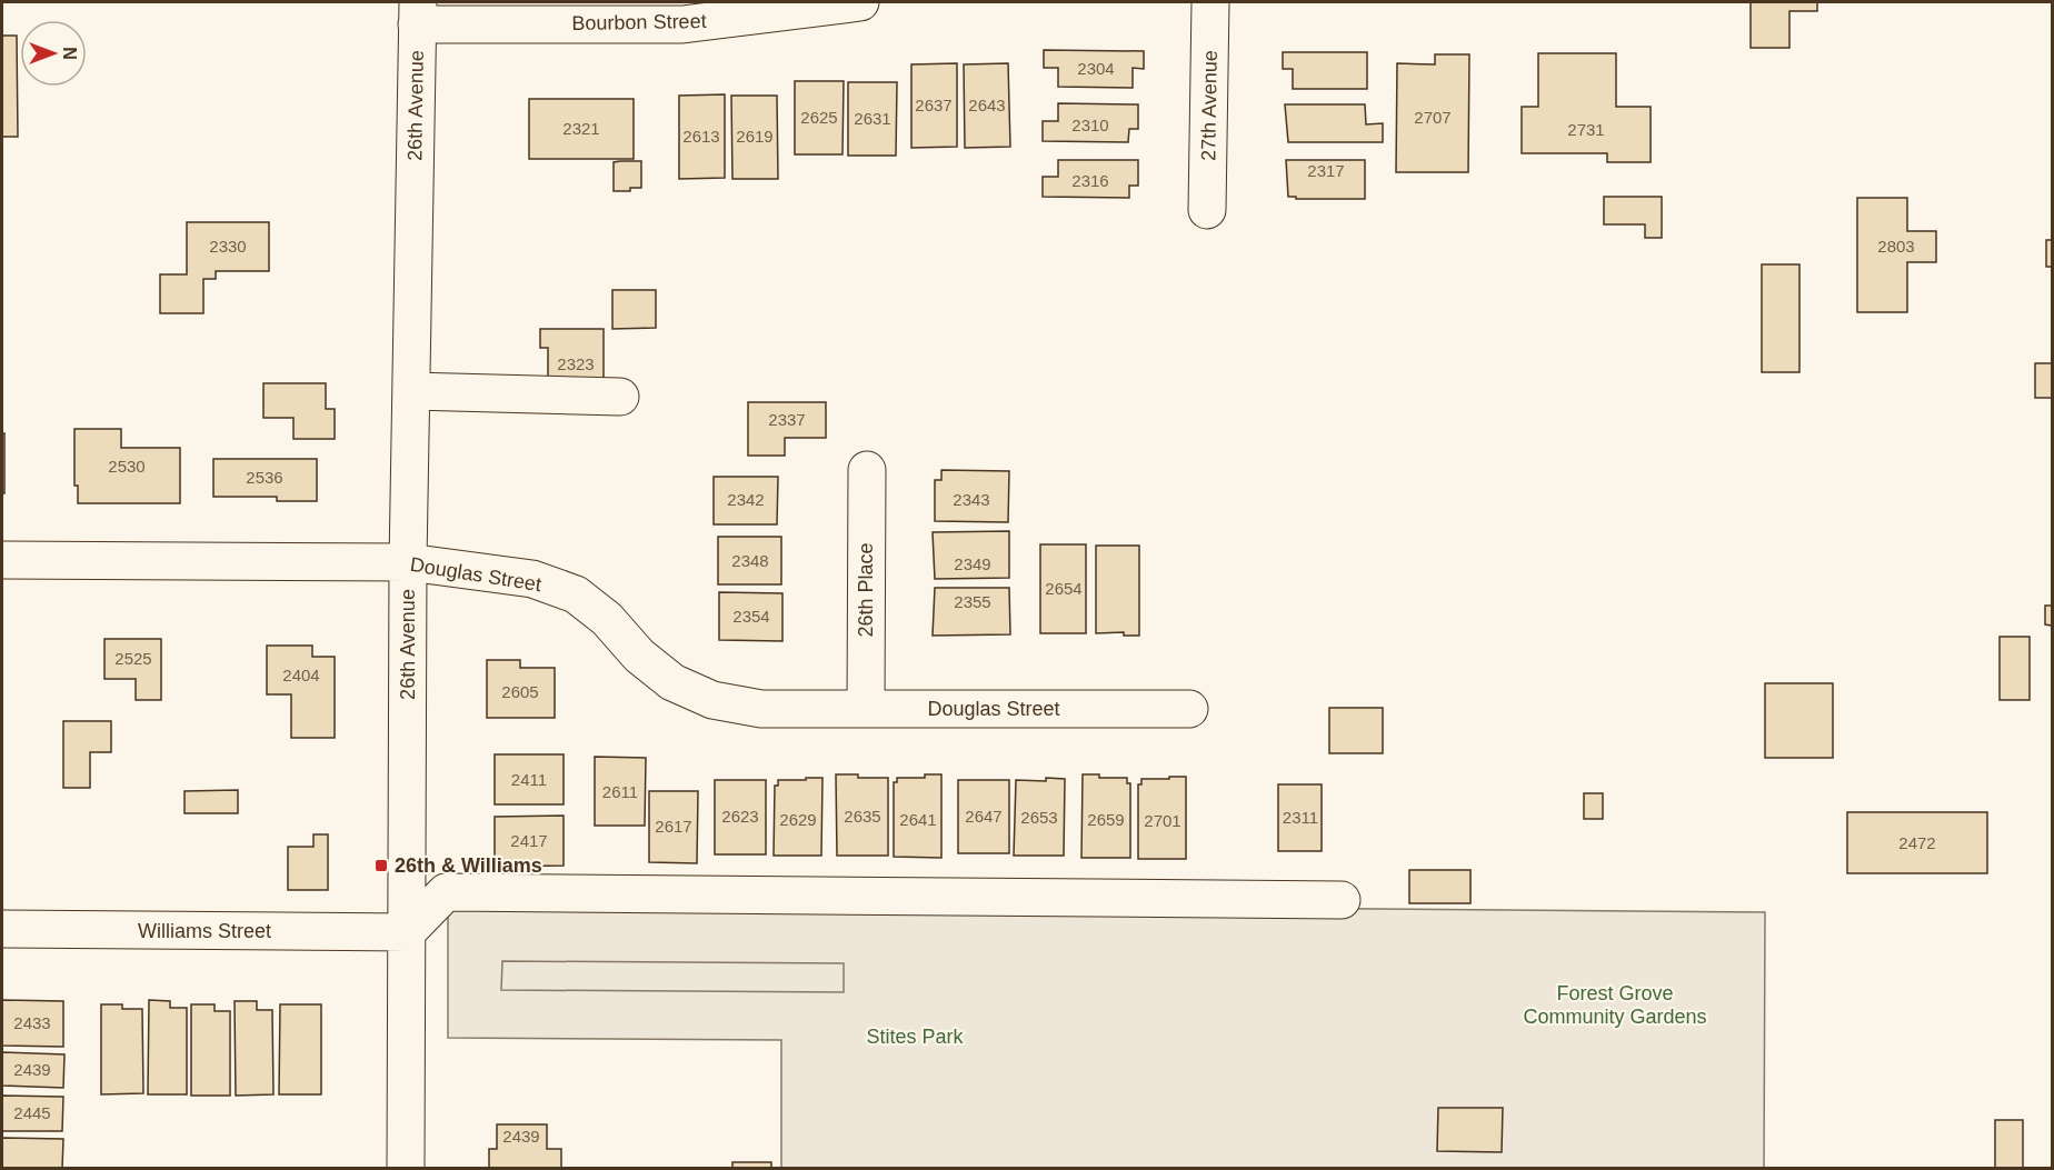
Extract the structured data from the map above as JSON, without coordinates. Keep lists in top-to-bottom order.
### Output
{
  "streets": {
    "street": [
      "Bourbon Street",
      "26th Avenue",
      "27th Avenue",
      "Douglas Street",
      "26th Place",
      "Williams Street"
    ]
  },
  "crossings": [
    ["Bourbon Street", "26th Avenue"],
    ["26th Avenue", "Douglas Street"],
    ["26th Avenue", "Williams Street"],
    ["Douglas Street", "26th Place"]
  ],
  "parks": ["Forest Grove Community Gardens", "Stites Park"],
  "places": {
    "transit": ["26th & Williams"]
  },
  "house_numbers": [
    "2304",
    "2637",
    "2643",
    "2625",
    "2707",
    "2631",
    "2310",
    "2321",
    "2731",
    "2613",
    "2619",
    "2317",
    "2316",
    "2330",
    "2803",
    "2323",
    "2337",
    "2530",
    "2536",
    "2342",
    "2343",
    "2348",
    "2349",
    "2654",
    "2355",
    "2354",
    "2525",
    "2404",
    "2605",
    "2411",
    "2611",
    "2623",
    "2635",
    "2647",
    "2653",
    "2311",
    "2629",
    "2641",
    "2659",
    "2701",
    "2617",
    "2417",
    "2472",
    "2433",
    "2439",
    "2445",
    "2439"
  ],
  "north": "right"
}
